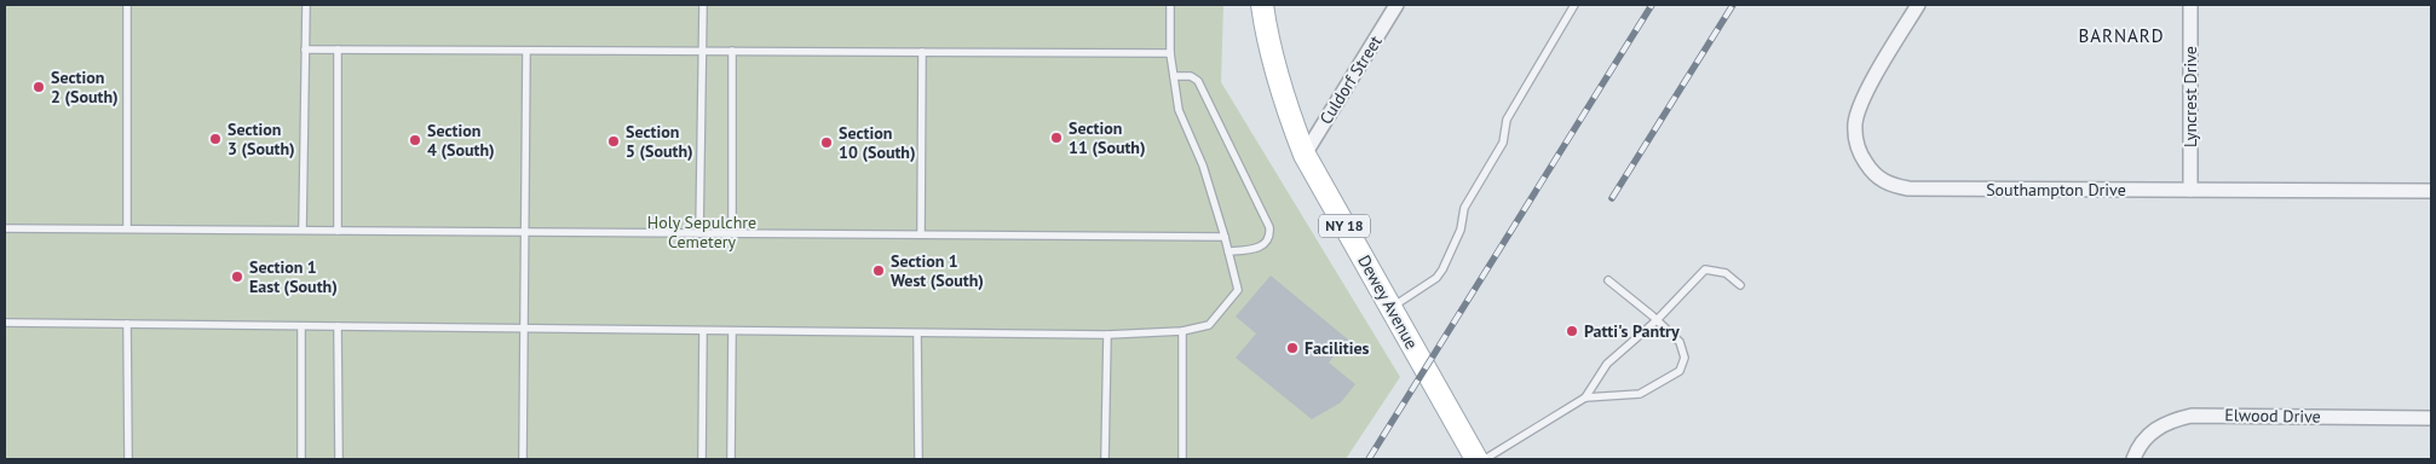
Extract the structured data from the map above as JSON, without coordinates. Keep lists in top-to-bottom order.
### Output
{
  "streets": {
    "main road": ["NY 18", "Dewey Avenue"],
    "street": [
      "Culdorf Street",
      "Lyncrest Drive",
      "Southampton Drive",
      "Elwood Drive"
    ]
  },
  "crossings": [
    ["Culdorf Street", "Dewey Avenue"],
    ["Lyncrest Drive", "Southampton Drive"]
  ],
  "districts": ["BARNARD"],
  "parks": ["Holy Sepulchre Cemetery"],
  "places": [
    "Section 2 (South)",
    "Section 11 (South)",
    "Section 3 (South)",
    "Section 4 (South)",
    "Section 5 (South)",
    "Section 10 (South)",
    "Section 1 West (South)",
    "Section 1 East (South)",
    "Patti's Pantry",
    "Facilities"
  ]
}
